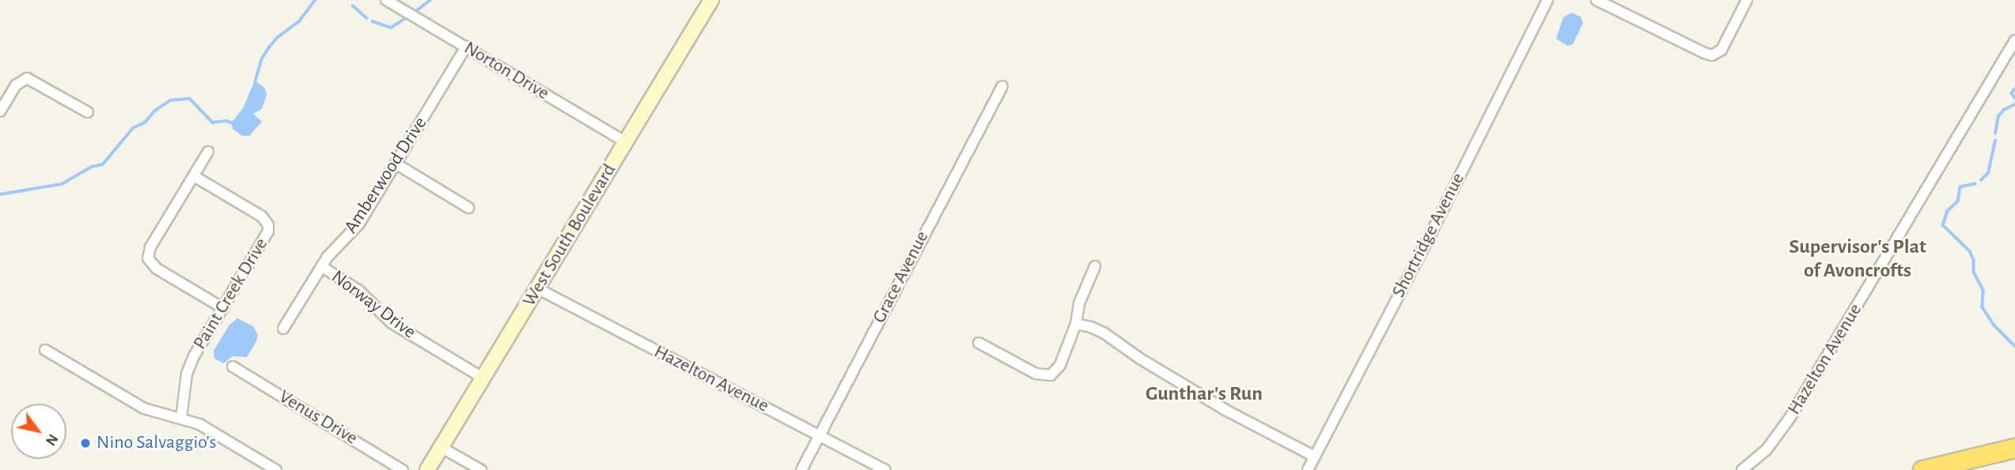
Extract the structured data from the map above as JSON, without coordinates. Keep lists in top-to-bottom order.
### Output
{
  "streets": {
    "street": [
      "Norton Drive",
      "Amberwood Drive",
      "West South Boulevard",
      "Shortridge Avenue",
      "Grace Avenue",
      "Paint Creek Drive",
      "Norway Drive",
      "Hazelton Avenue",
      "Venus Drive"
    ]
  },
  "crossings": [
    ["Norton Drive", "Amberwood Drive"],
    ["Norton Drive", "West South Boulevard"],
    ["Amberwood Drive", "Norway Drive"],
    ["West South Boulevard", "Norway Drive"],
    ["West South Boulevard", "Hazelton Avenue"],
    ["Grace Avenue", "Hazelton Avenue"]
  ],
  "districts": ["Supervisor's Plat of Avoncrofts", "Gunthar's Run"],
  "places": ["Nino Salvaggio's"],
  "north": "bottom right"
}
